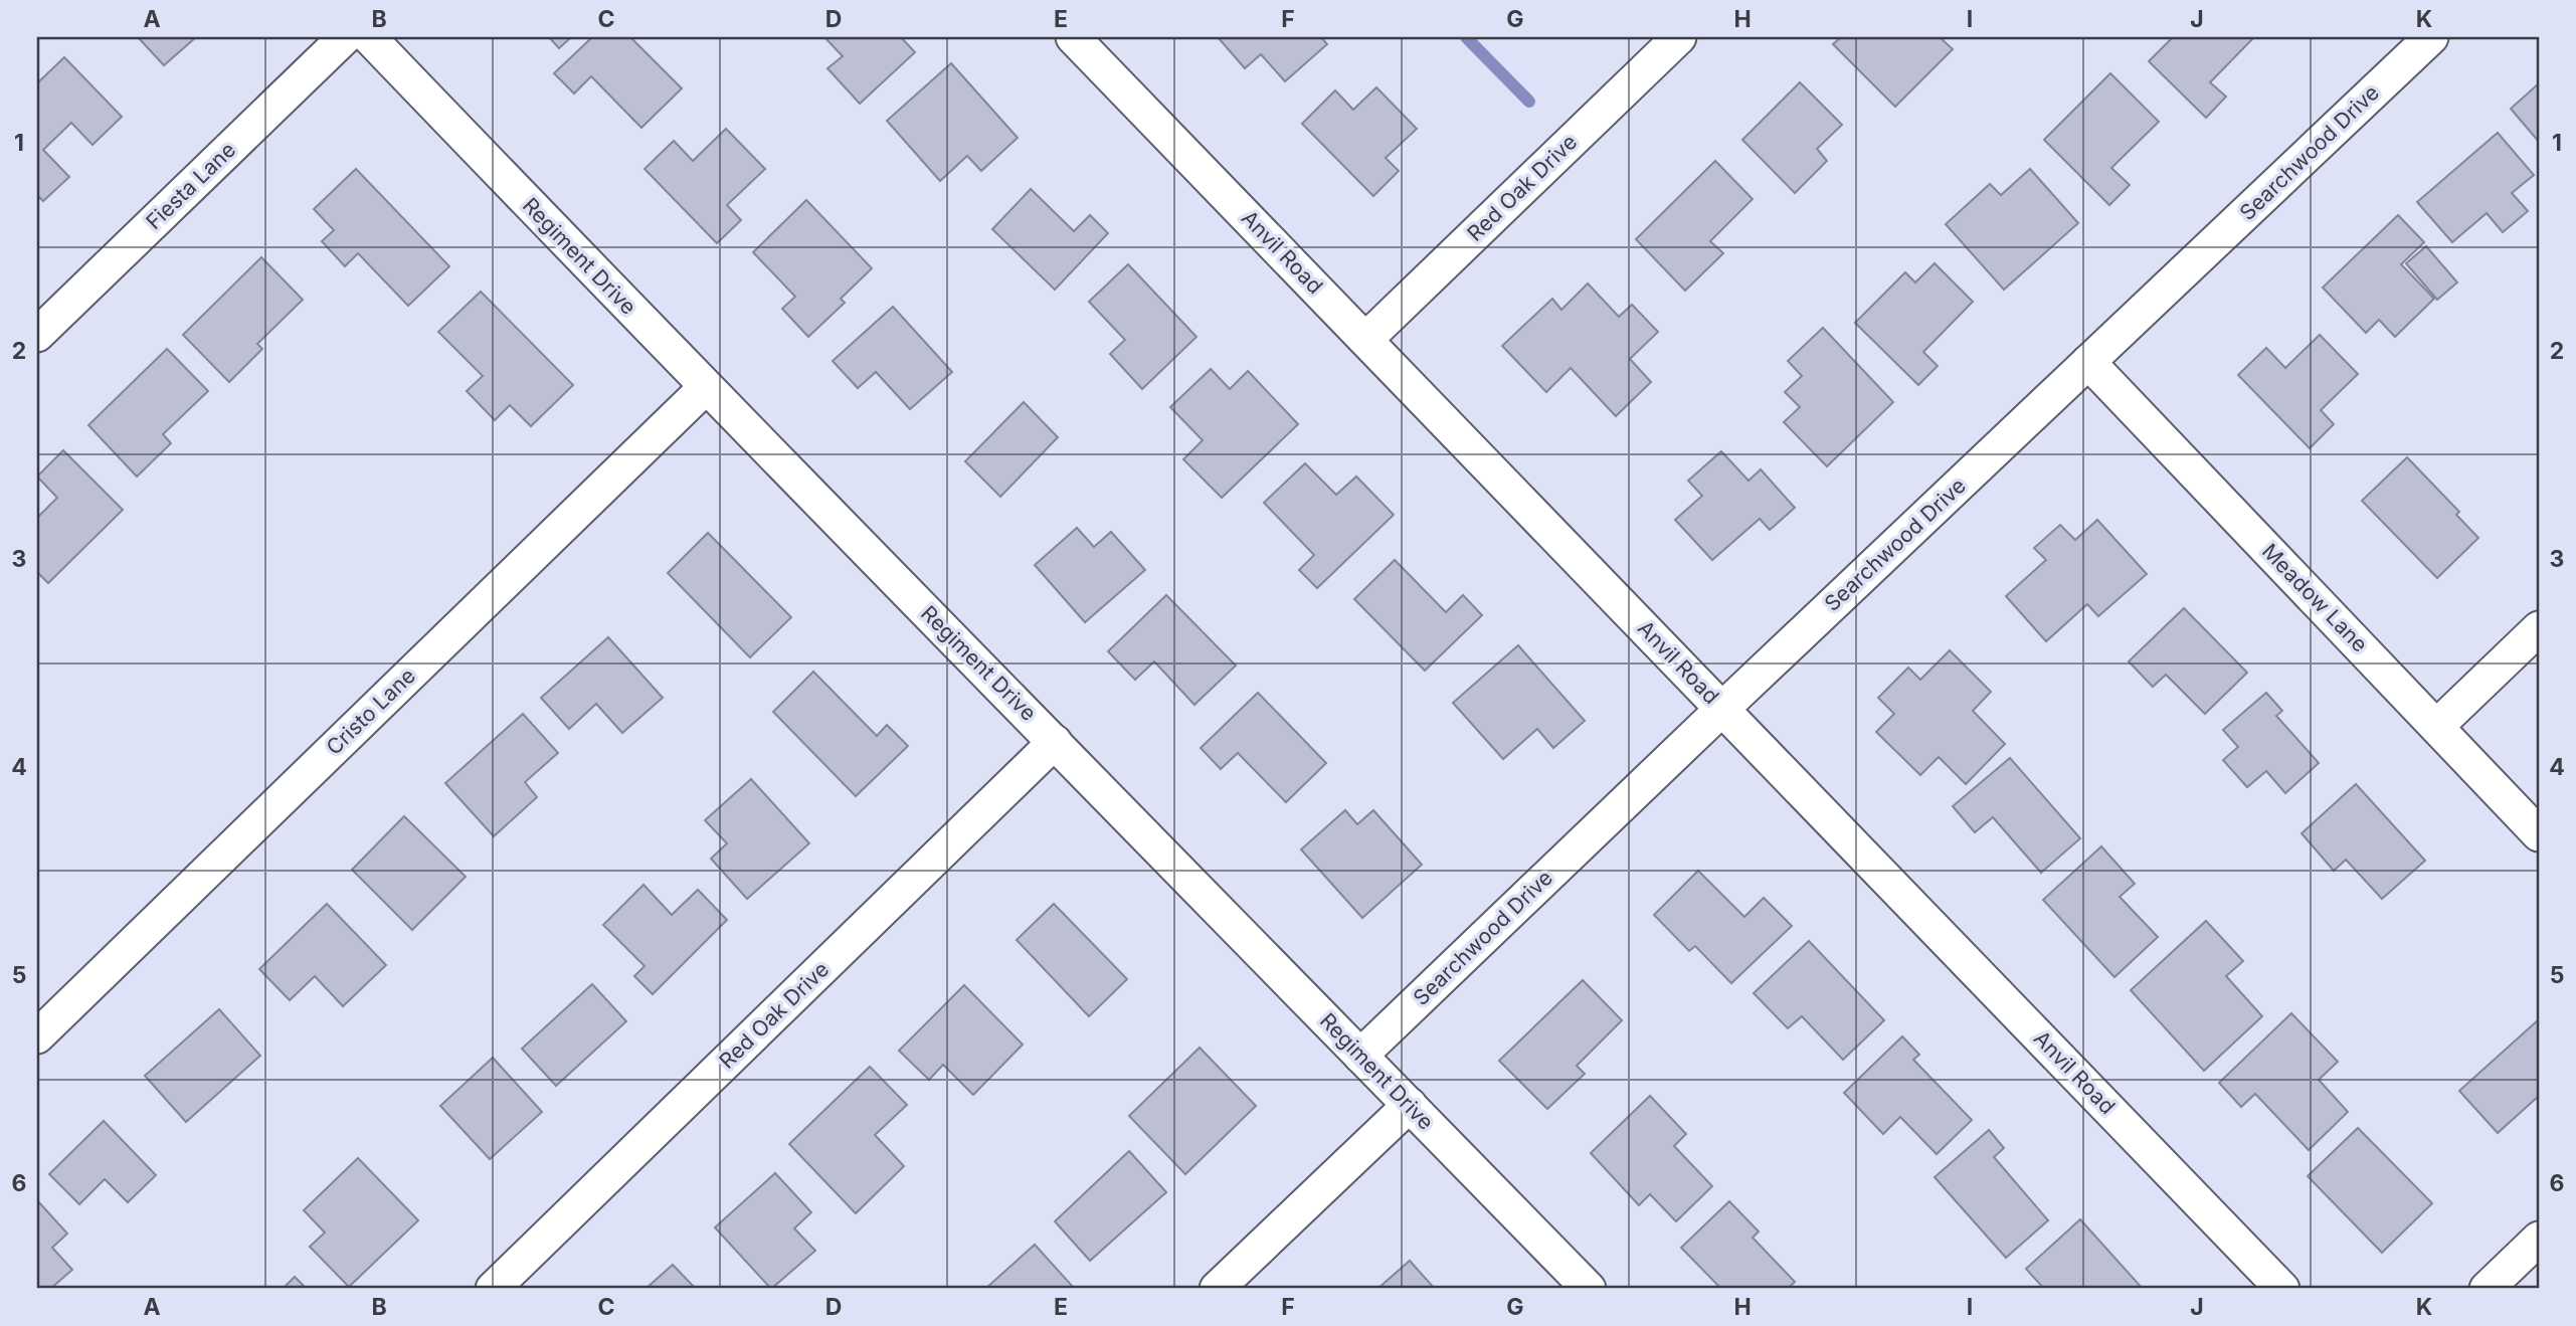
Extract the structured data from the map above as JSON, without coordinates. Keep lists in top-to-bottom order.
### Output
{
  "streets": {
    "street": [
      "Searchwood Drive",
      "Fiesta Lane",
      "Red Oak Drive",
      "Anvil Road",
      "Regiment Drive",
      "Meadow Lane",
      "Cristo Lane"
    ]
  },
  "crossings": [
    ["Searchwood Drive", "Anvil Road"],
    ["Searchwood Drive", "Regiment Drive"],
    ["Searchwood Drive", "Meadow Lane"],
    ["Red Oak Drive", "Anvil Road"],
    ["Red Oak Drive", "Regiment Drive"],
    ["Regiment Drive", "Cristo Lane"]
  ],
  "grid": {
    "columns": [
      "A",
      "B",
      "C",
      "D",
      "E",
      "F",
      "G",
      "H",
      "I",
      "J",
      "K"
    ],
    "rows": [
      "1",
      "2",
      "3",
      "4",
      "5",
      "6"
    ]
  }
}
